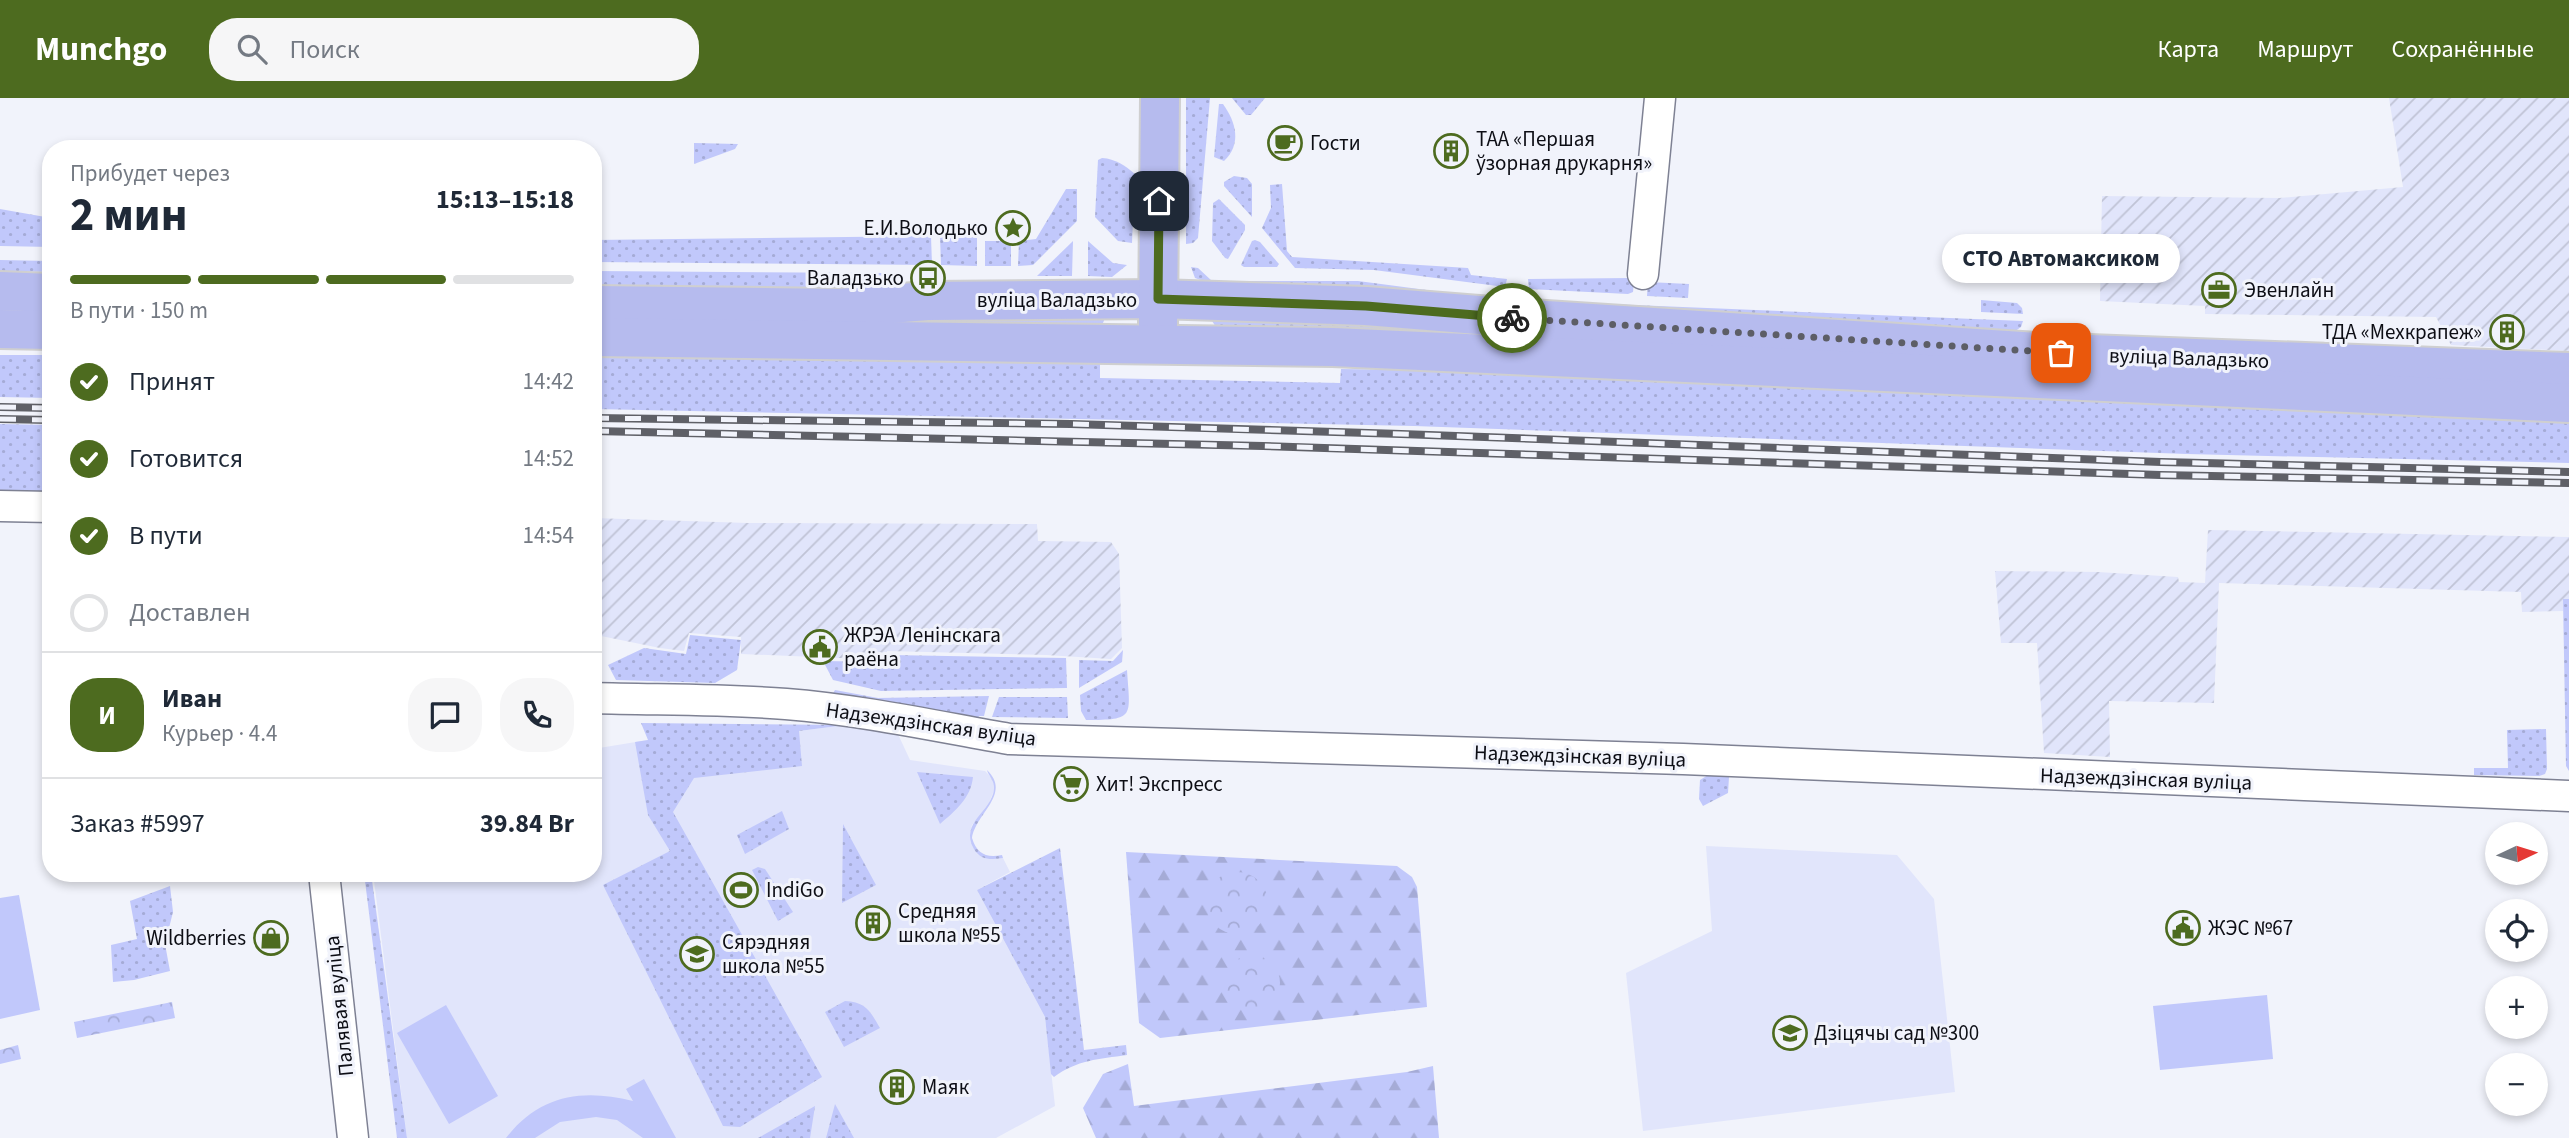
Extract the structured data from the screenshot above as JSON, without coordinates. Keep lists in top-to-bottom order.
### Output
{
  "streets": {
    "main road": ["вуліца Валадзько"],
    "street": ["Надзеждзінская вуліца", "Палявая вуліца"]
  },
  "places": {
    "cafe": ["Гости"],
    "building": [
      "ТАА «Першая ўзорная друкарня»",
      "ТДА «Мехкрапеж»",
      "Средняя школа №55",
      "Маяк"
    ],
    "place": ["Е.И.Володько"],
    "bus stop": ["Валадзько"],
    "office": ["Эвенлайн"],
    "other": ["СТО Автомаксиком"],
    "public building": ["ЖРЭА Ленінскага раёна", "ЖЭС №67"],
    "supermarket": ["Хит! Экспресс"],
    "sports": ["IndiGo"],
    "shop": ["Wildberries"],
    "school or university": ["Сярэдняя школа №55", "Дзіцячы сад №300"]
  },
  "north": "right",
  "page": {
    "header": "Munchgo",
    "search": "Поиск",
    "nav": ["Карта", "Маршрут", "Сохранённые"],
    "heading": ["2 мин", "Прибудет через", "15:13–15:18"],
    "panel": [
      "Иван",
      "Курьер · 4.4",
      "Заказ #5997",
      "39.84 Br"
    ],
    "bubble": "СТО Автомаксиком",
    "bar": "В пути · 150 m",
    "list": [
      ["Принят", "14:42"],
      ["Готовится", "14:52"],
      ["В пути", "14:54"],
      "Доставлен"
    ],
    "round": "И",
    "map_buttons": ["+", "−"]
  }
}
